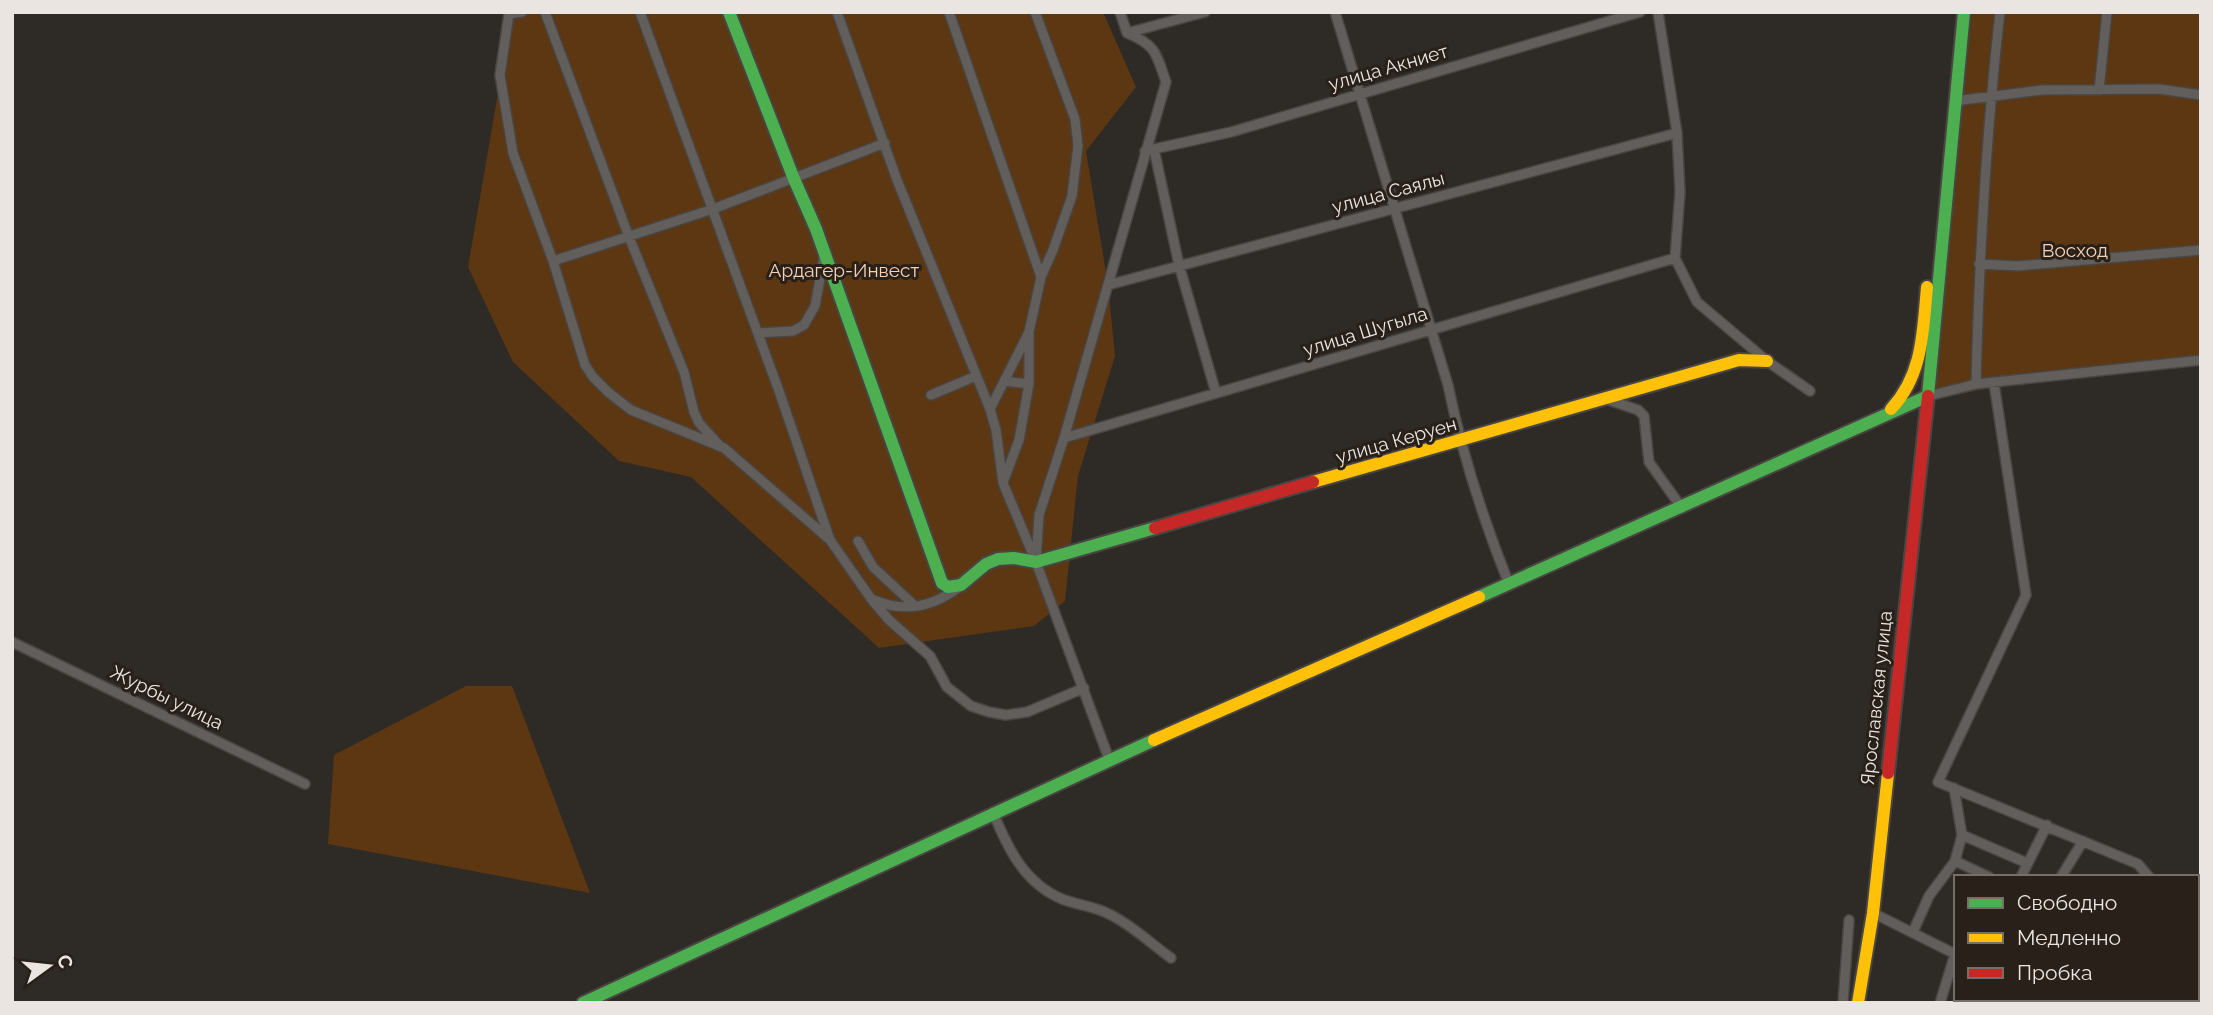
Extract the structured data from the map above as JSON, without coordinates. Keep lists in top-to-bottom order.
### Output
{
  "streets": {
    "main road": ["улица Керуен", "Ярославская улица"],
    "street": [
      "улица Акниет",
      "улица Саялы",
      "улица Шугыла",
      "Журбы улица"
    ]
  },
  "parks": ["Восход", "Ардагер-Инвест"],
  "legend": ["Свободно", "Медленно", "Пробка"],
  "north": "right"
}
